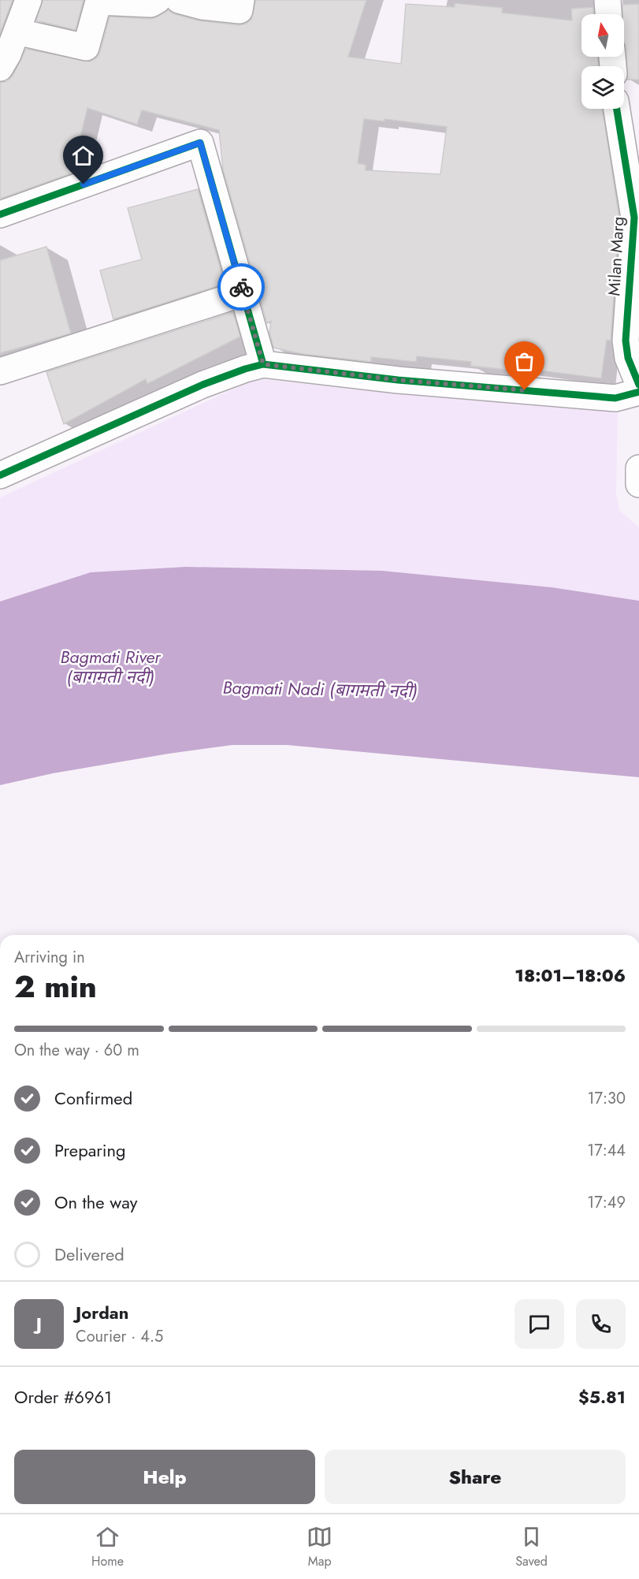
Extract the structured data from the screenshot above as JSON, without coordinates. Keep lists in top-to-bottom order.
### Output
{
  "streets": {
    "street": ["Milan Marg"]
  },
  "water": ["Bagmati River (बागमती नदी)", "Bagmati Nadi (बागमती नदी)"],
  "north": "top",
  "page": {
    "heading": ["2 min", "Arriving in", "18:01–18:06"],
    "panel": [
      "Jordan",
      "Courier · 4.5",
      "Order #6961",
      "$5.81"
    ],
    "bar": "On the way · 60 m",
    "list": [
      ["Confirmed", "17:30"],
      ["Preparing", "17:44"],
      ["On the way", "17:49"],
      "Delivered"
    ],
    "round": "J",
    "buttons": ["Help", "Share"],
    "tabs": ["Home", "Map", "Saved"]
  }
}
